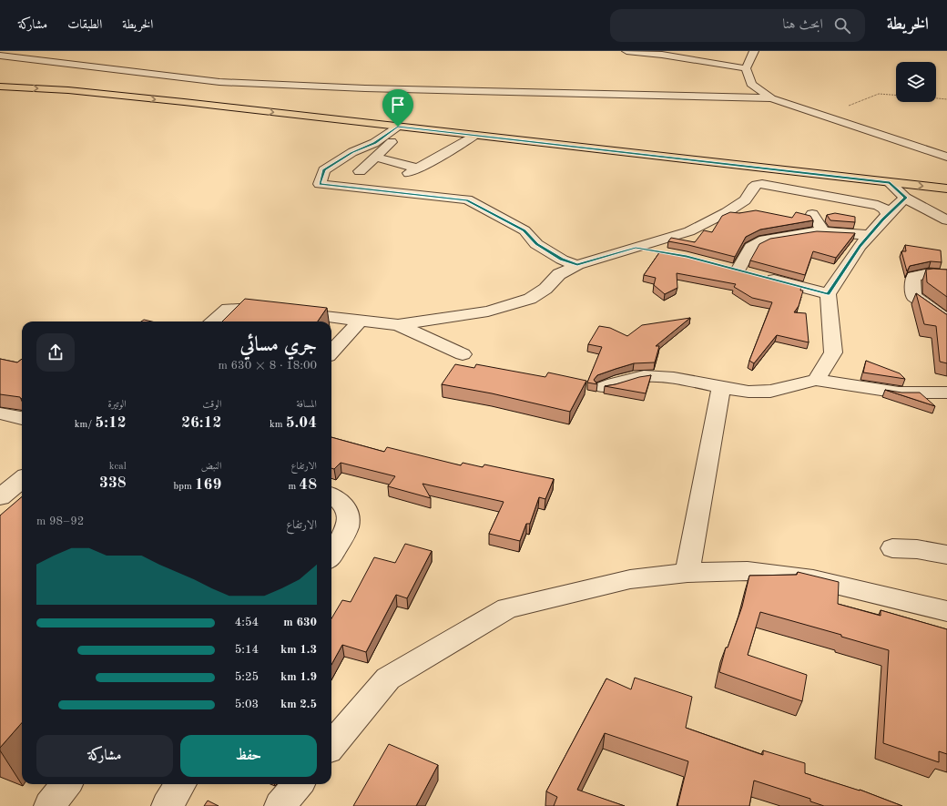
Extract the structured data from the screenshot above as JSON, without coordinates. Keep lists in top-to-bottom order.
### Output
{
  "page": {
    "header": "الخريطة",
    "search": "ابحث هنا",
    "nav": ["الخريطة", "الطبقات", "مشاركة"],
    "heading": ["جري مسائي", "18:00 · 8 × 630 m"],
    "stats": [
      ["المسافة", "5.04 km"],
      ["الوقت", "26:12"],
      ["الوتيرة", "5:12 /km"],
      ["الارتفاع", "48 m"],
      ["النبض", "169 bpm"],
      ["kcal", "338"]
    ],
    "chart": ["الارتفاع", "92–98 m"],
    "list": [
      {
        "name": "630 m",
        "note": "4:54"
      },
      {
        "name": "1.3 km",
        "note": "5:14"
      },
      {
        "name": "1.9 km",
        "note": "5:25"
      },
      {
        "name": "2.5 km",
        "note": "5:03"
      }
    ],
    "buttons": ["حفظ", "مشاركة"]
  }
}
